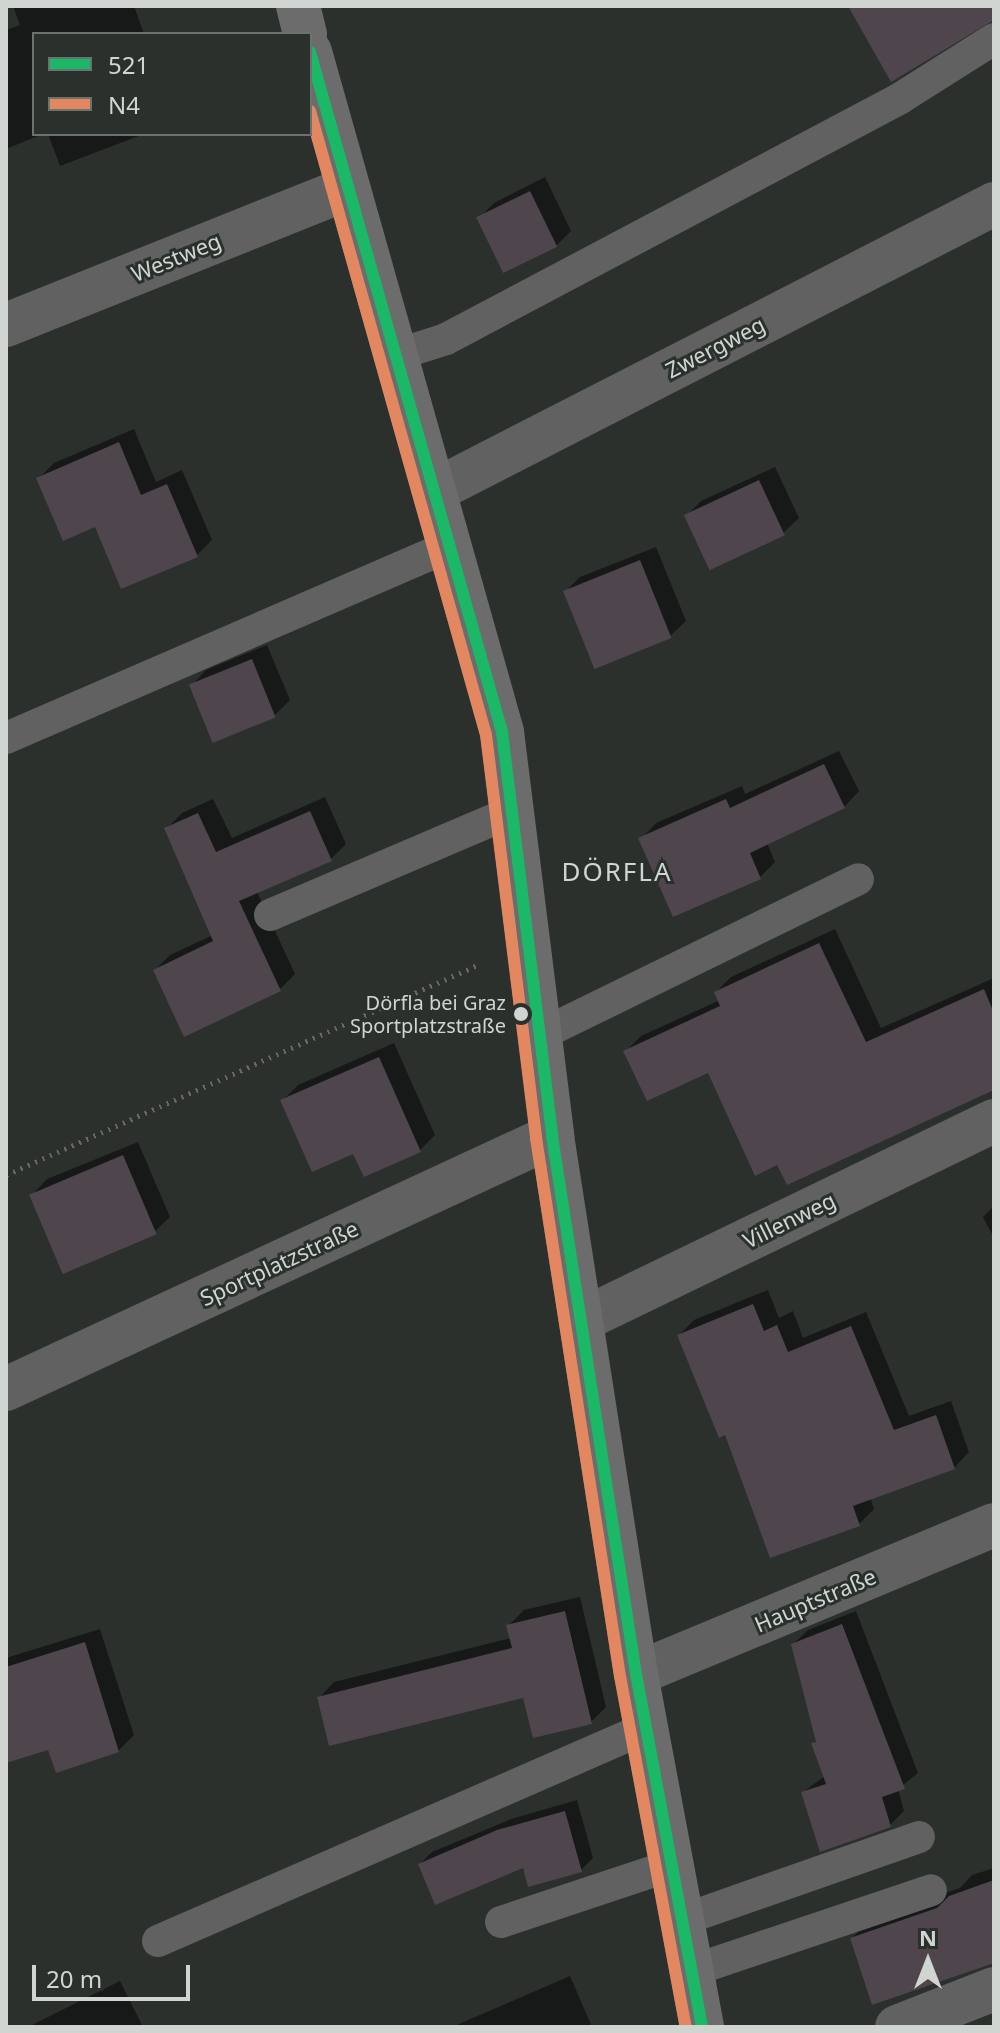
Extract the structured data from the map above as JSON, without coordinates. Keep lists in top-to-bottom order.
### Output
{
  "streets": {
    "street": [
      "Westweg",
      "Zwergweg",
      "Villenweg",
      "Sportplatzstraße",
      "Hauptstraße"
    ]
  },
  "districts": ["DÖRFLA"],
  "places": ["Dörfla bei Graz Sportplatzstraße"],
  "lines": ["transit line 521", "transit line N4"],
  "legend": ["521", "N4"],
  "scale_bar": "20 m",
  "north": "top"
}
